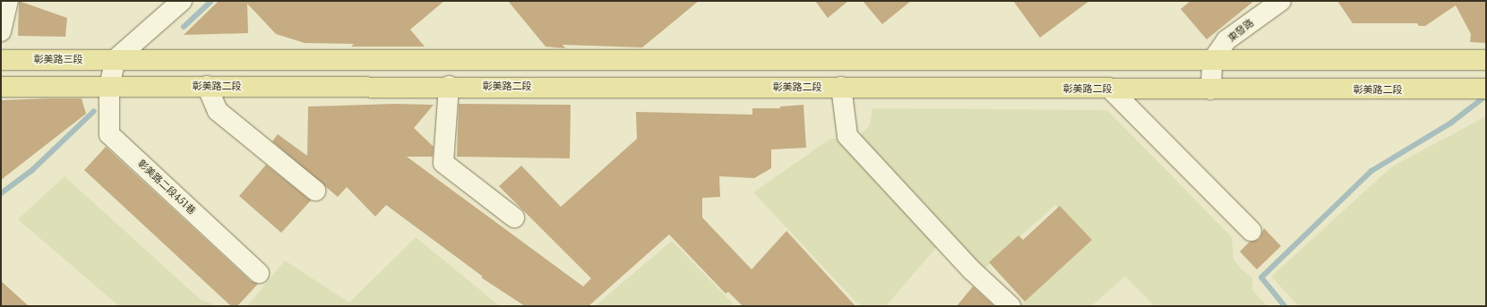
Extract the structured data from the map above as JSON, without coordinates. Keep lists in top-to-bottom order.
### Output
{
  "streets": {
    "main road": ["彰美路三段", "彰美路二段"],
    "street": ["東發路", "彰美路二段451巷"]
  },
  "crossings": [
    ["彰美路三段", "彰美路二段451巷"],
    ["彰美路二段", "彰美路二段451巷"]
  ]
}
